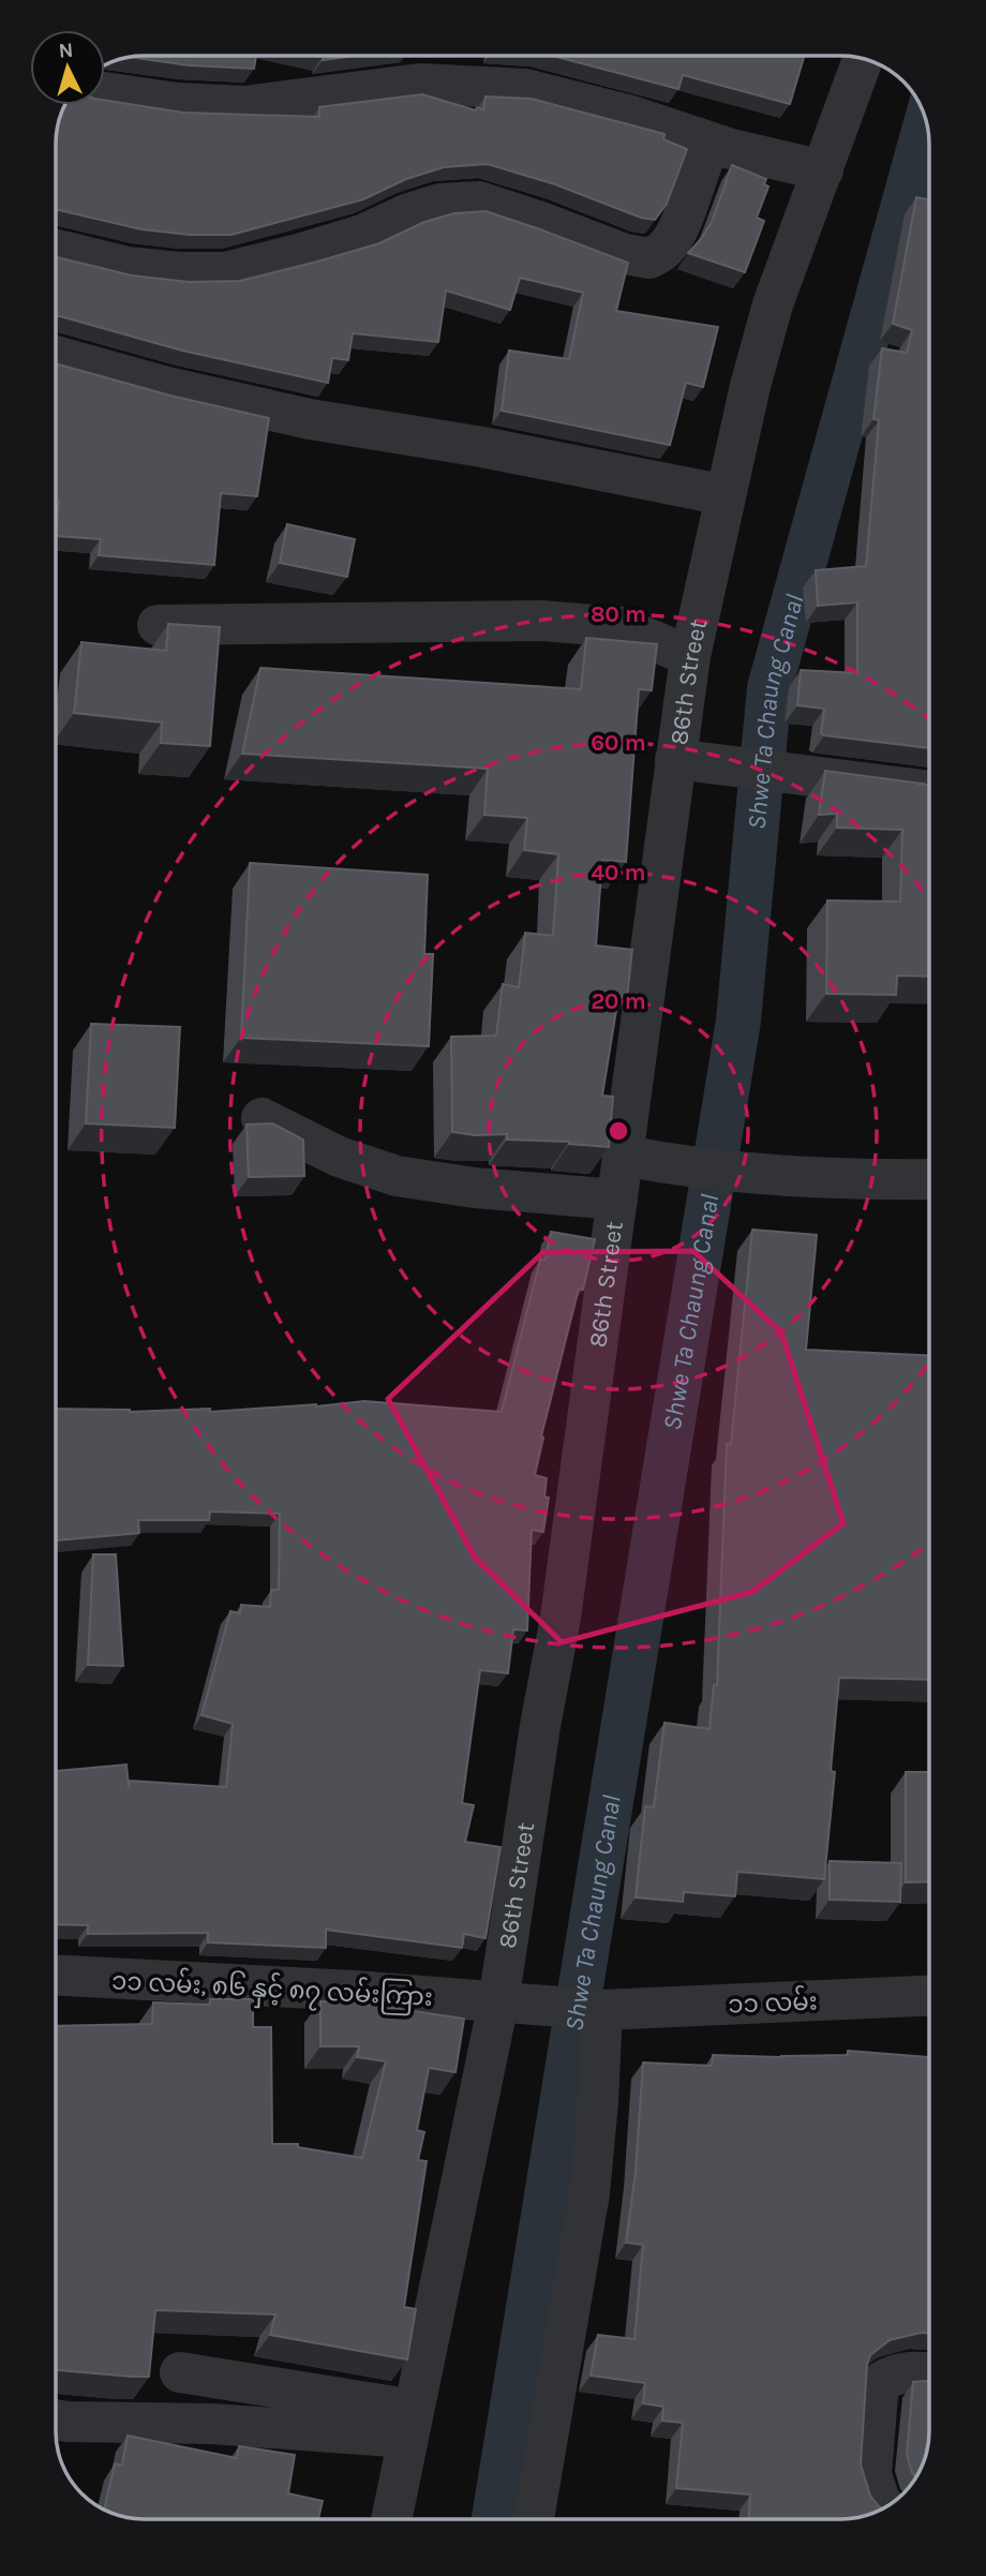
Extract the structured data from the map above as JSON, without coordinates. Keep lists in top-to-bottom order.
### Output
{
  "streets": {
    "street": ["86th Street", "၁၁ လမ်း, ၈၆ နှင့် ၈၇ လမ်းကြား", "၁၁ လမ်း"]
  },
  "crossings": [
    ["86th Street", "၁၁ လမ်း, ၈၆ နှင့် ၈၇ လမ်းကြား"],
    ["၁၁ လမ်း, ၈၆ နှင့် ၈၇ လမ်းကြား", "၁၁ လမ်း"]
  ],
  "water": ["Shwe Ta Chaung Canal"],
  "north": "top",
  "rings": [
    "80 m",
    "60 m",
    "40 m",
    "20 m"
  ]
}
